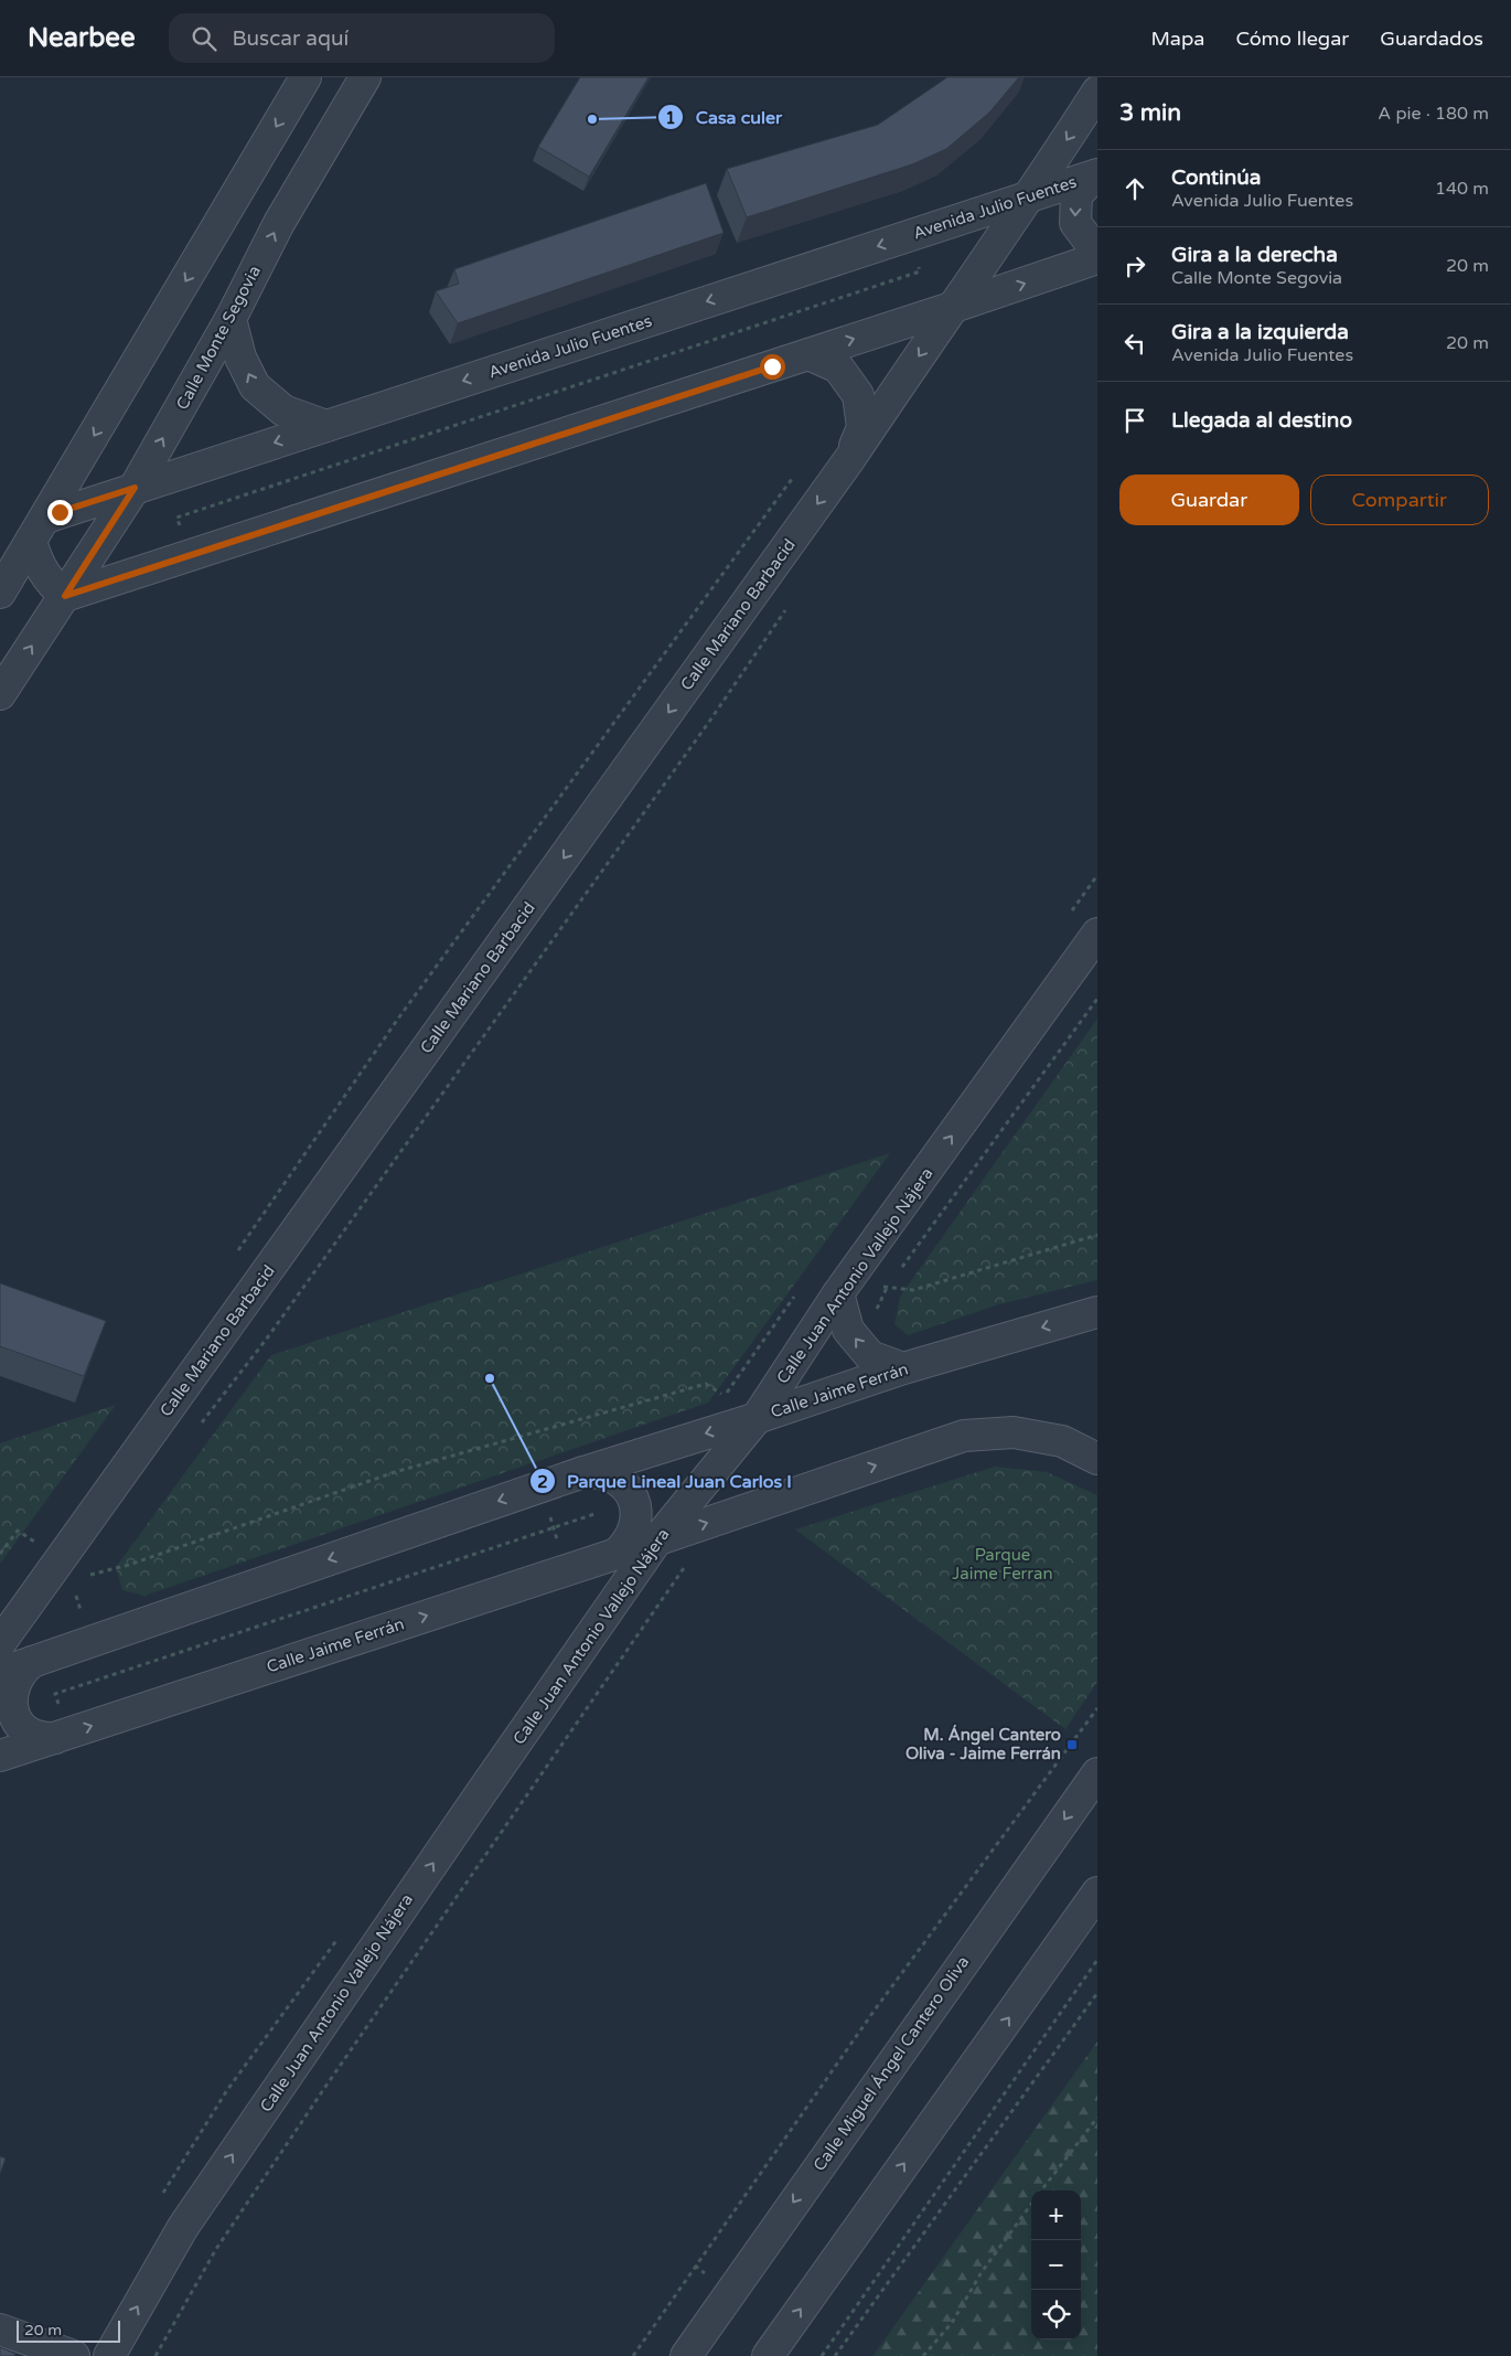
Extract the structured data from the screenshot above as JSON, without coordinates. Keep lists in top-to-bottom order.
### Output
{
  "streets": {
    "street": [
      "Avenida Julio Fuentes",
      "Calle Monte Segovia",
      "Calle Mariano Barbacid",
      "Calle Juan Antonio Vallejo Nájera",
      "Calle Jaime Ferrán",
      "Calle Miguel Ángel Cantero Oliva"
    ]
  },
  "crossings": [
    ["Avenida Julio Fuentes", "Calle Monte Segovia"],
    ["Avenida Julio Fuentes", "Calle Mariano Barbacid"],
    ["Calle Juan Antonio Vallejo Nájera", "Calle Jaime Ferrán"]
  ],
  "one_way": ["Calle Mariano Barbacid", "Calle Juan Antonio Vallejo Nájera"],
  "parks": ["Parque Jaime Ferran"],
  "places": {
    "other": ["Casa culer", "Parque Lineal Juan Carlos I"],
    "transit": ["M. Ángel Cantero Oliva - Jaime Ferrán"]
  },
  "scale_bar": "20 m",
  "page": {
    "header": "Nearbee",
    "search": "Buscar aquí",
    "nav": ["Mapa", "Cómo llegar", "Guardados"],
    "heading": ["3 min", "A pie · 180 m"],
    "list": [
      ["Continúa", "Avenida Julio Fuentes", "140 m"],
      ["Gira a la derecha", "Calle Monte Segovia", "20 m"],
      ["Gira a la izquierda", "Avenida Julio Fuentes", "20 m"],
      "Llegada al destino"
    ],
    "buttons": ["Guardar", "Compartir"],
    "map_buttons": ["+", "−"],
    "scale": "20 m"
  }
}
